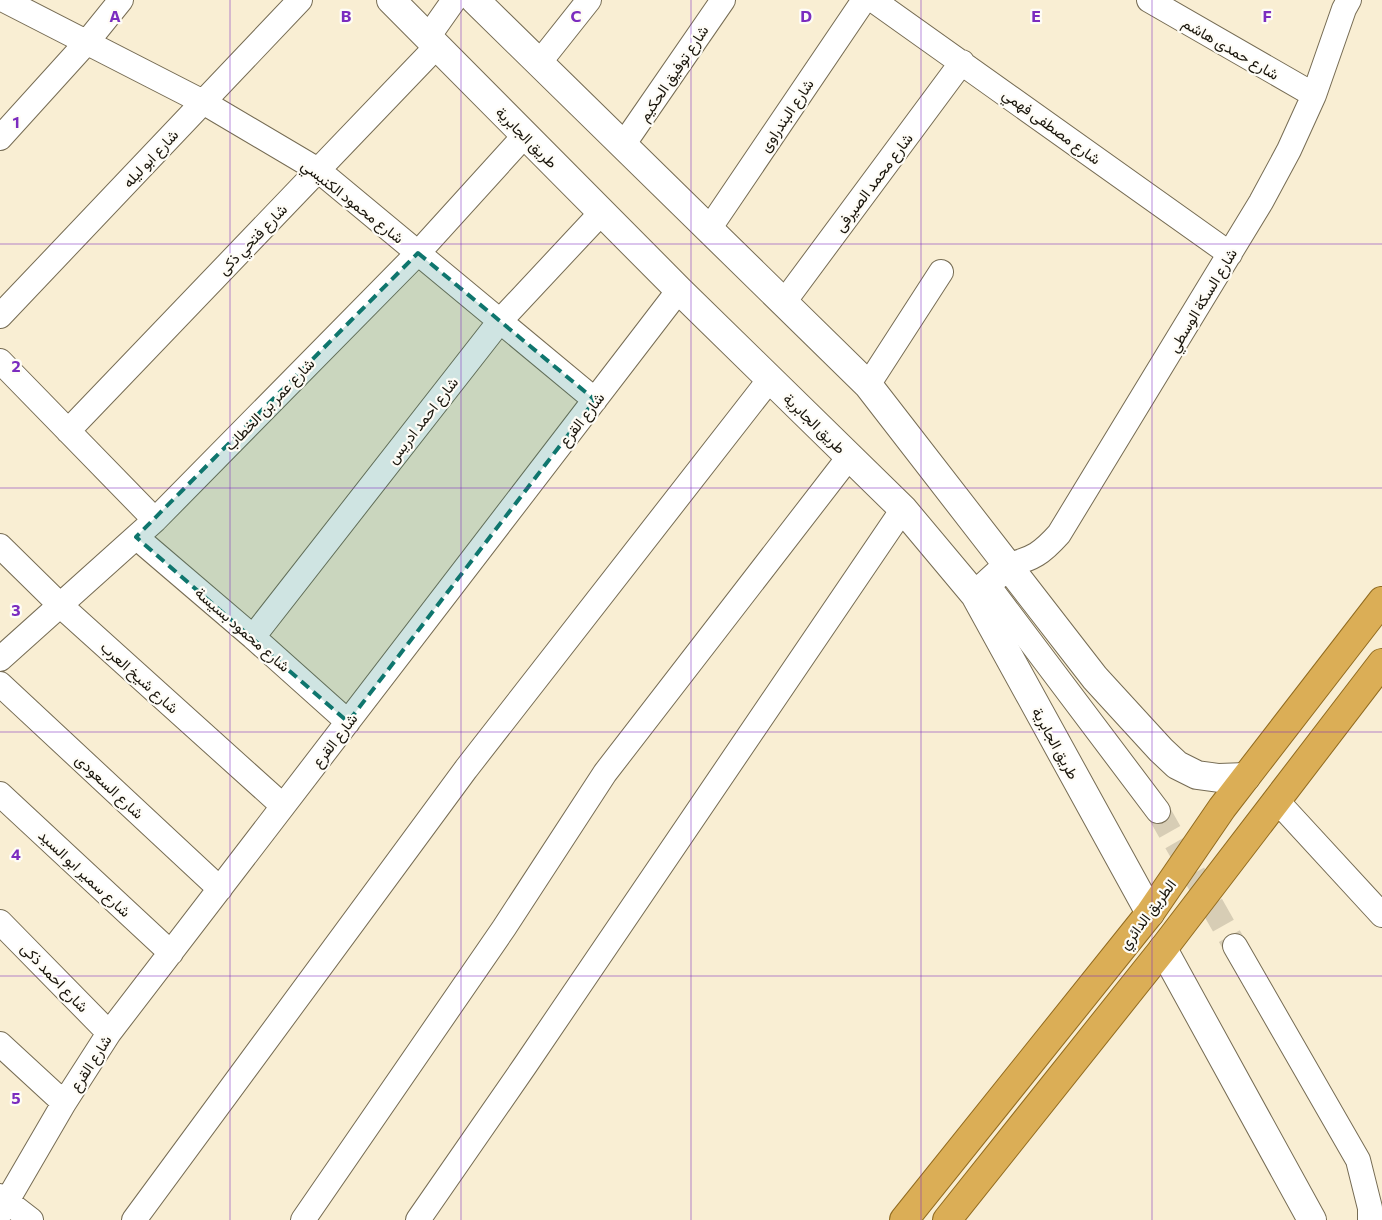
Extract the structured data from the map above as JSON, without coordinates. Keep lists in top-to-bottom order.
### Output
{
  "streets": {
    "highway": ["الطريق الدائري"],
    "street": [
      "شارع حمدى هاشم",
      "شارع توفيق الحكيم",
      "شارع البندراوى",
      "شارع مصطفى فهمي",
      "طريق الجابرية",
      "شارع ابو ليله",
      "شارع محمد الصيرفى",
      "شارع محمود الكنيسي",
      "شارع فتحي ذكى",
      "شارع السكة الوسطي",
      "شارع عمر بن الخطاب",
      "شارع القرع",
      "شارع احمد ادريس",
      "شارع محمود بسيسة",
      "شارع شيخ العرب",
      "شارع السعودى",
      "شارع سمير ابو السيد",
      "شارع احمد ذكى"
    ]
  },
  "crossings": [
    ["شارع حمدى هاشم", "شارع السكة الوسطي"],
    ["شارع مصطفى فهمي", "شارع محمد الصيرفى"],
    ["شارع مصطفى فهمي", "شارع السكة الوسطي"],
    ["طريق الجابرية", "شارع فتحي ذكى"],
    ["طريق الجابرية", "شارع عمر بن الخطاب"],
    ["طريق الجابرية", "شارع القرع"],
    ["طريق الجابرية", "شارع احمد ادريس"],
    ["طريق الجابرية", "الطريق الدائري"],
    ["شارع ابو ليله", "شارع محمود الكنيسي"],
    ["شارع محمود الكنيسي", "شارع فتحي ذكى"],
    ["شارع محمود الكنيسي", "شارع عمر بن الخطاب"],
    ["شارع محمود الكنيسي", "شارع القرع"],
    ["شارع محمود الكنيسي", "شارع احمد ادريس"],
    ["شارع عمر بن الخطاب", "شارع محمود بسيسة"],
    ["شارع عمر بن الخطاب", "شارع شيخ العرب"],
    ["شارع القرع", "شارع محمود بسيسة"],
    ["شارع القرع", "شارع شيخ العرب"],
    ["شارع القرع", "شارع السعودى"],
    ["شارع القرع", "شارع سمير ابو السيد"],
    ["شارع القرع", "شارع احمد ذكى"],
    ["شارع احمد ادريس", "شارع محمود بسيسة"]
  ],
  "grid": {
    "columns": [
      "A",
      "B",
      "C",
      "D",
      "E",
      "F"
    ],
    "rows": [
      "1",
      "2",
      "3",
      "4",
      "5"
    ]
  }
}
